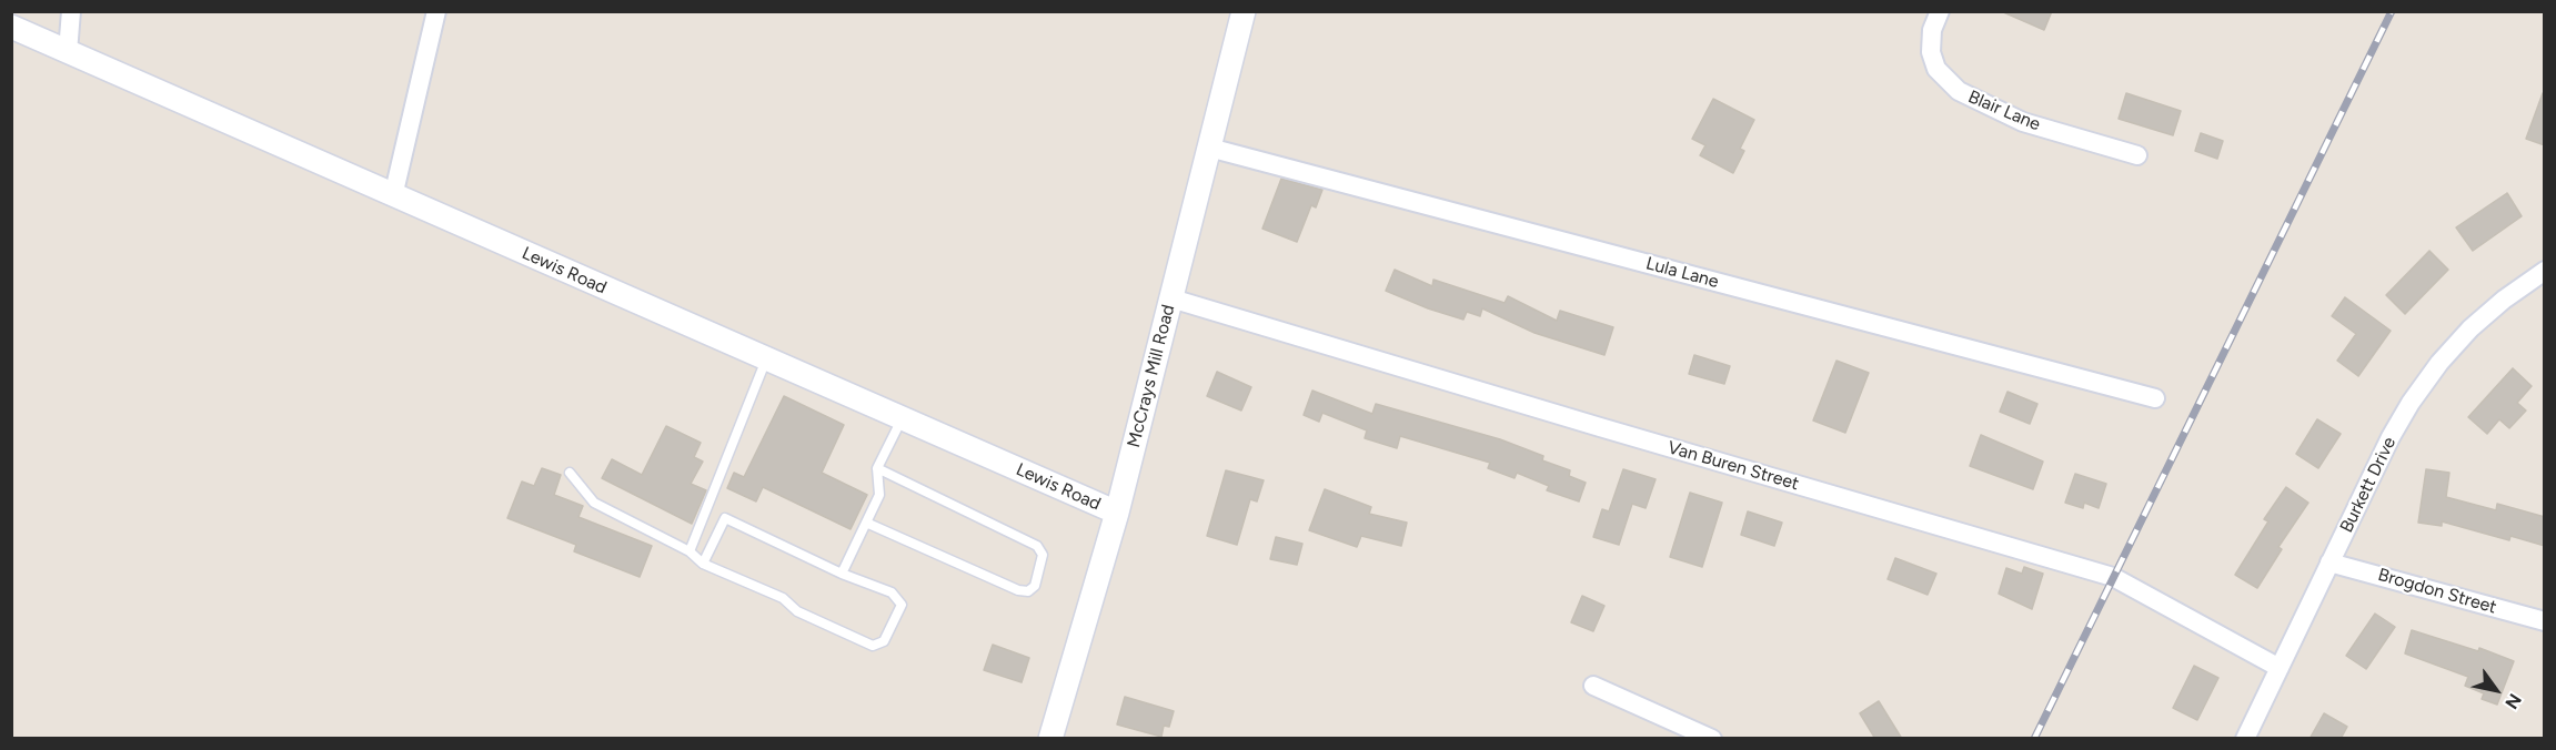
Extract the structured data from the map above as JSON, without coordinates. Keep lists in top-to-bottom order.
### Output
{
  "streets": {
    "street": [
      "Blair Lane",
      "Lewis Road",
      "Lula Lane",
      "McCrays Mill Road",
      "Van Buren Street",
      "Burkett Drive",
      "Brogdon Street"
    ]
  },
  "crossings": [
    ["Lewis Road", "McCrays Mill Road"],
    ["Lula Lane", "McCrays Mill Road"],
    ["McCrays Mill Road", "Van Buren Street"],
    ["Van Buren Street", "Burkett Drive"],
    ["Burkett Drive", "Brogdon Street"]
  ],
  "north": "bottom right"
}
